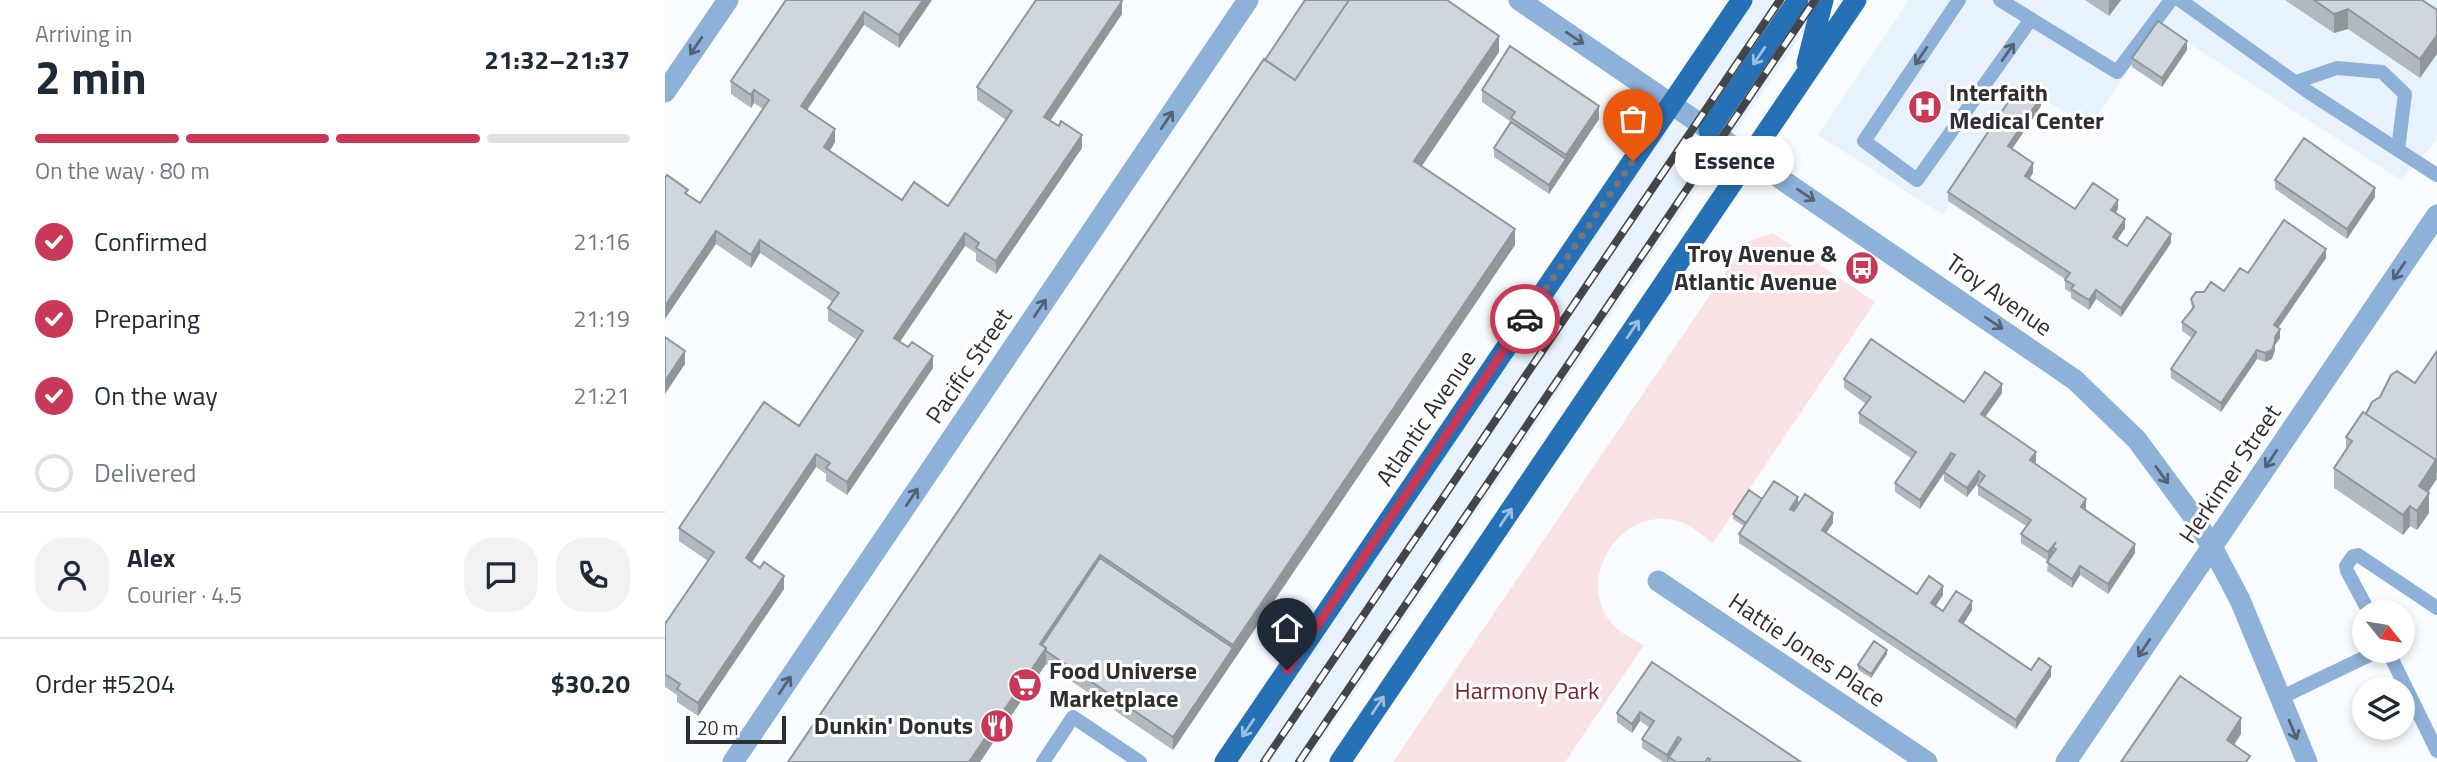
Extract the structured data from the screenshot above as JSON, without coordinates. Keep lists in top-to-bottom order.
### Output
{
  "streets": {
    "main road": ["Atlantic Avenue"],
    "street": [
      "Troy Avenue",
      "Pacific Street",
      "Herkimer Street",
      "Hattie Jones Place"
    ]
  },
  "crossings": [
    ["Troy Avenue", "Atlantic Avenue"],
    ["Troy Avenue", "Herkimer Street"]
  ],
  "one_way": ["Troy Avenue", "Pacific Street", "Herkimer Street"],
  "parks": ["Harmony Park"],
  "places": {
    "hospital": ["Interfaith Medical Center"],
    "other": ["Essence"],
    "bus stop": ["Troy Avenue & Atlantic Avenue"],
    "supermarket": ["Food Universe Marketplace"],
    "restaurant": ["Dunkin' Donuts"]
  },
  "scale_bar": "20 m",
  "north": "bottom right",
  "page": {
    "heading": ["2 min", "Arriving in", "21:32–21:37"],
    "panel": [
      "Alex",
      "Courier · 4.5",
      "Order #5204",
      "$30.20"
    ],
    "bar": "On the way · 80 m",
    "bubble": "Essence",
    "list": [
      ["Confirmed", "21:16"],
      ["Preparing", "21:19"],
      ["On the way", "21:21"],
      "Delivered"
    ],
    "scale": "20 m"
  }
}
